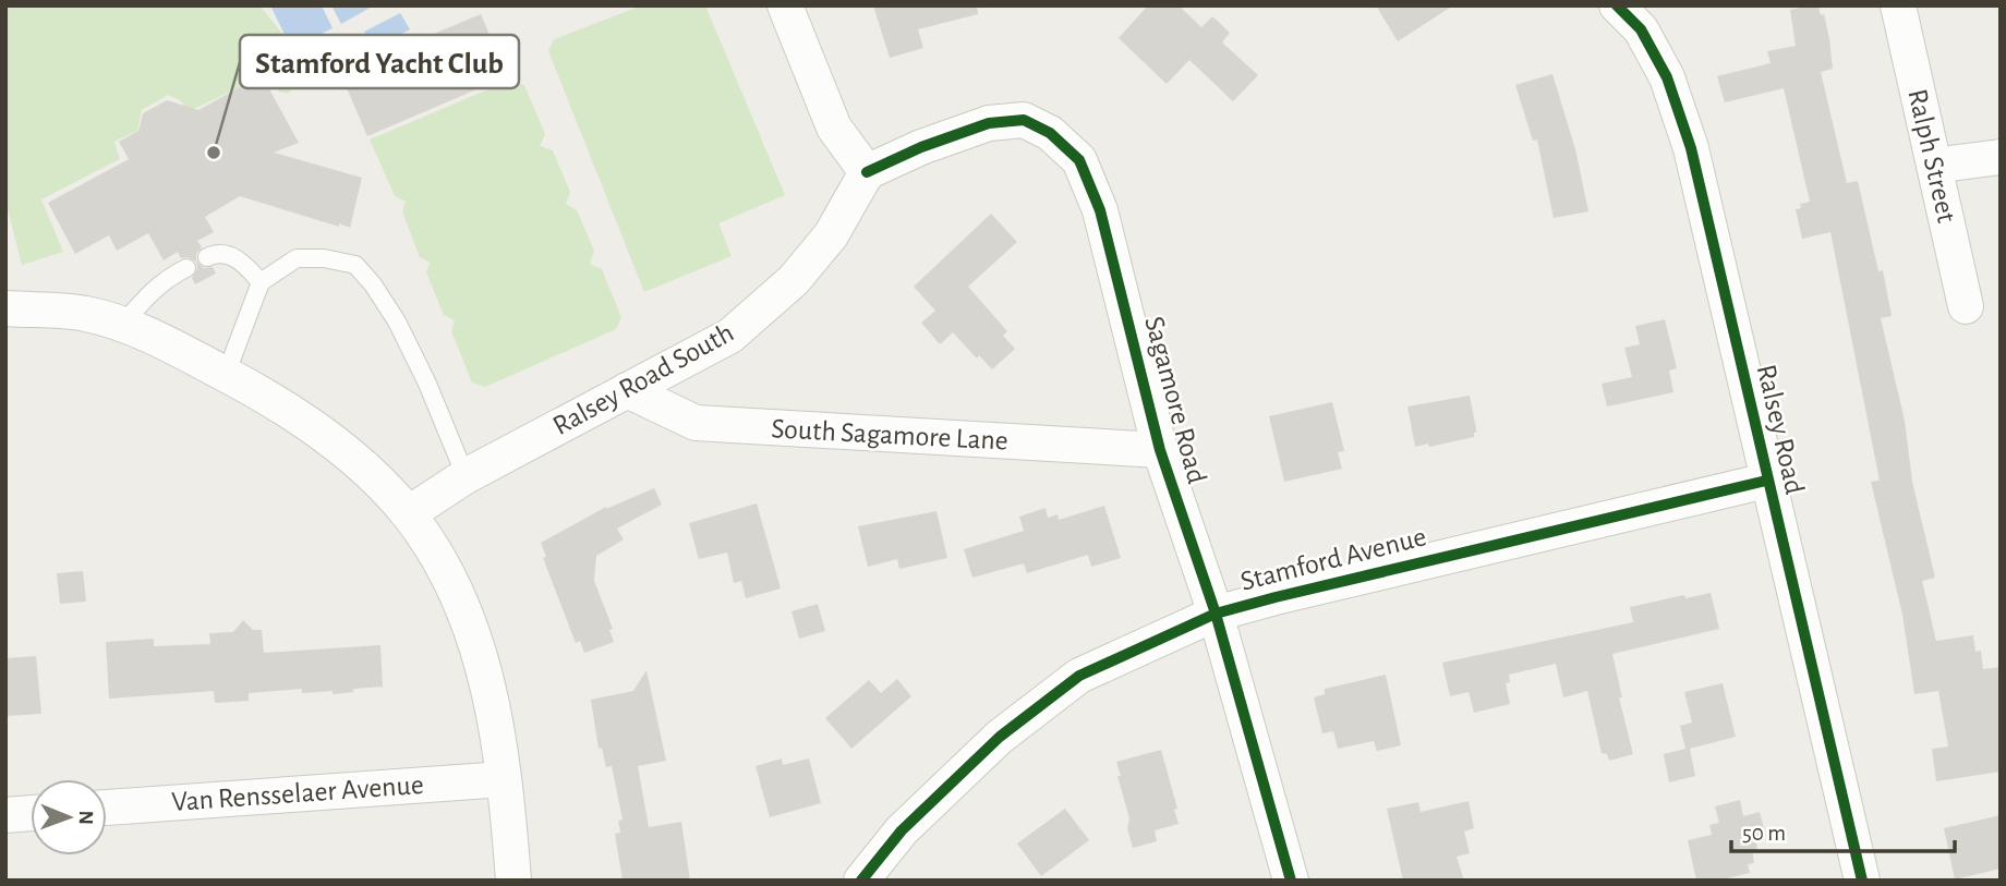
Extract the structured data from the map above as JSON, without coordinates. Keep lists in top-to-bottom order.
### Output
{
  "streets": {
    "street": [
      "Ralph Street",
      "Ralsey Road South",
      "Sagamore Road",
      "Ralsey Road",
      "South Sagamore Lane",
      "Stamford Avenue",
      "Van Rensselaer Avenue"
    ]
  },
  "crossings": [
    ["Ralsey Road South", "Sagamore Road"],
    ["Ralsey Road South", "South Sagamore Lane"],
    ["Sagamore Road", "South Sagamore Lane"],
    ["Sagamore Road", "Stamford Avenue"],
    ["Ralsey Road", "Stamford Avenue"]
  ],
  "places": ["Stamford Yacht Club"],
  "scale_bar": "50 m",
  "north": "right"
}
